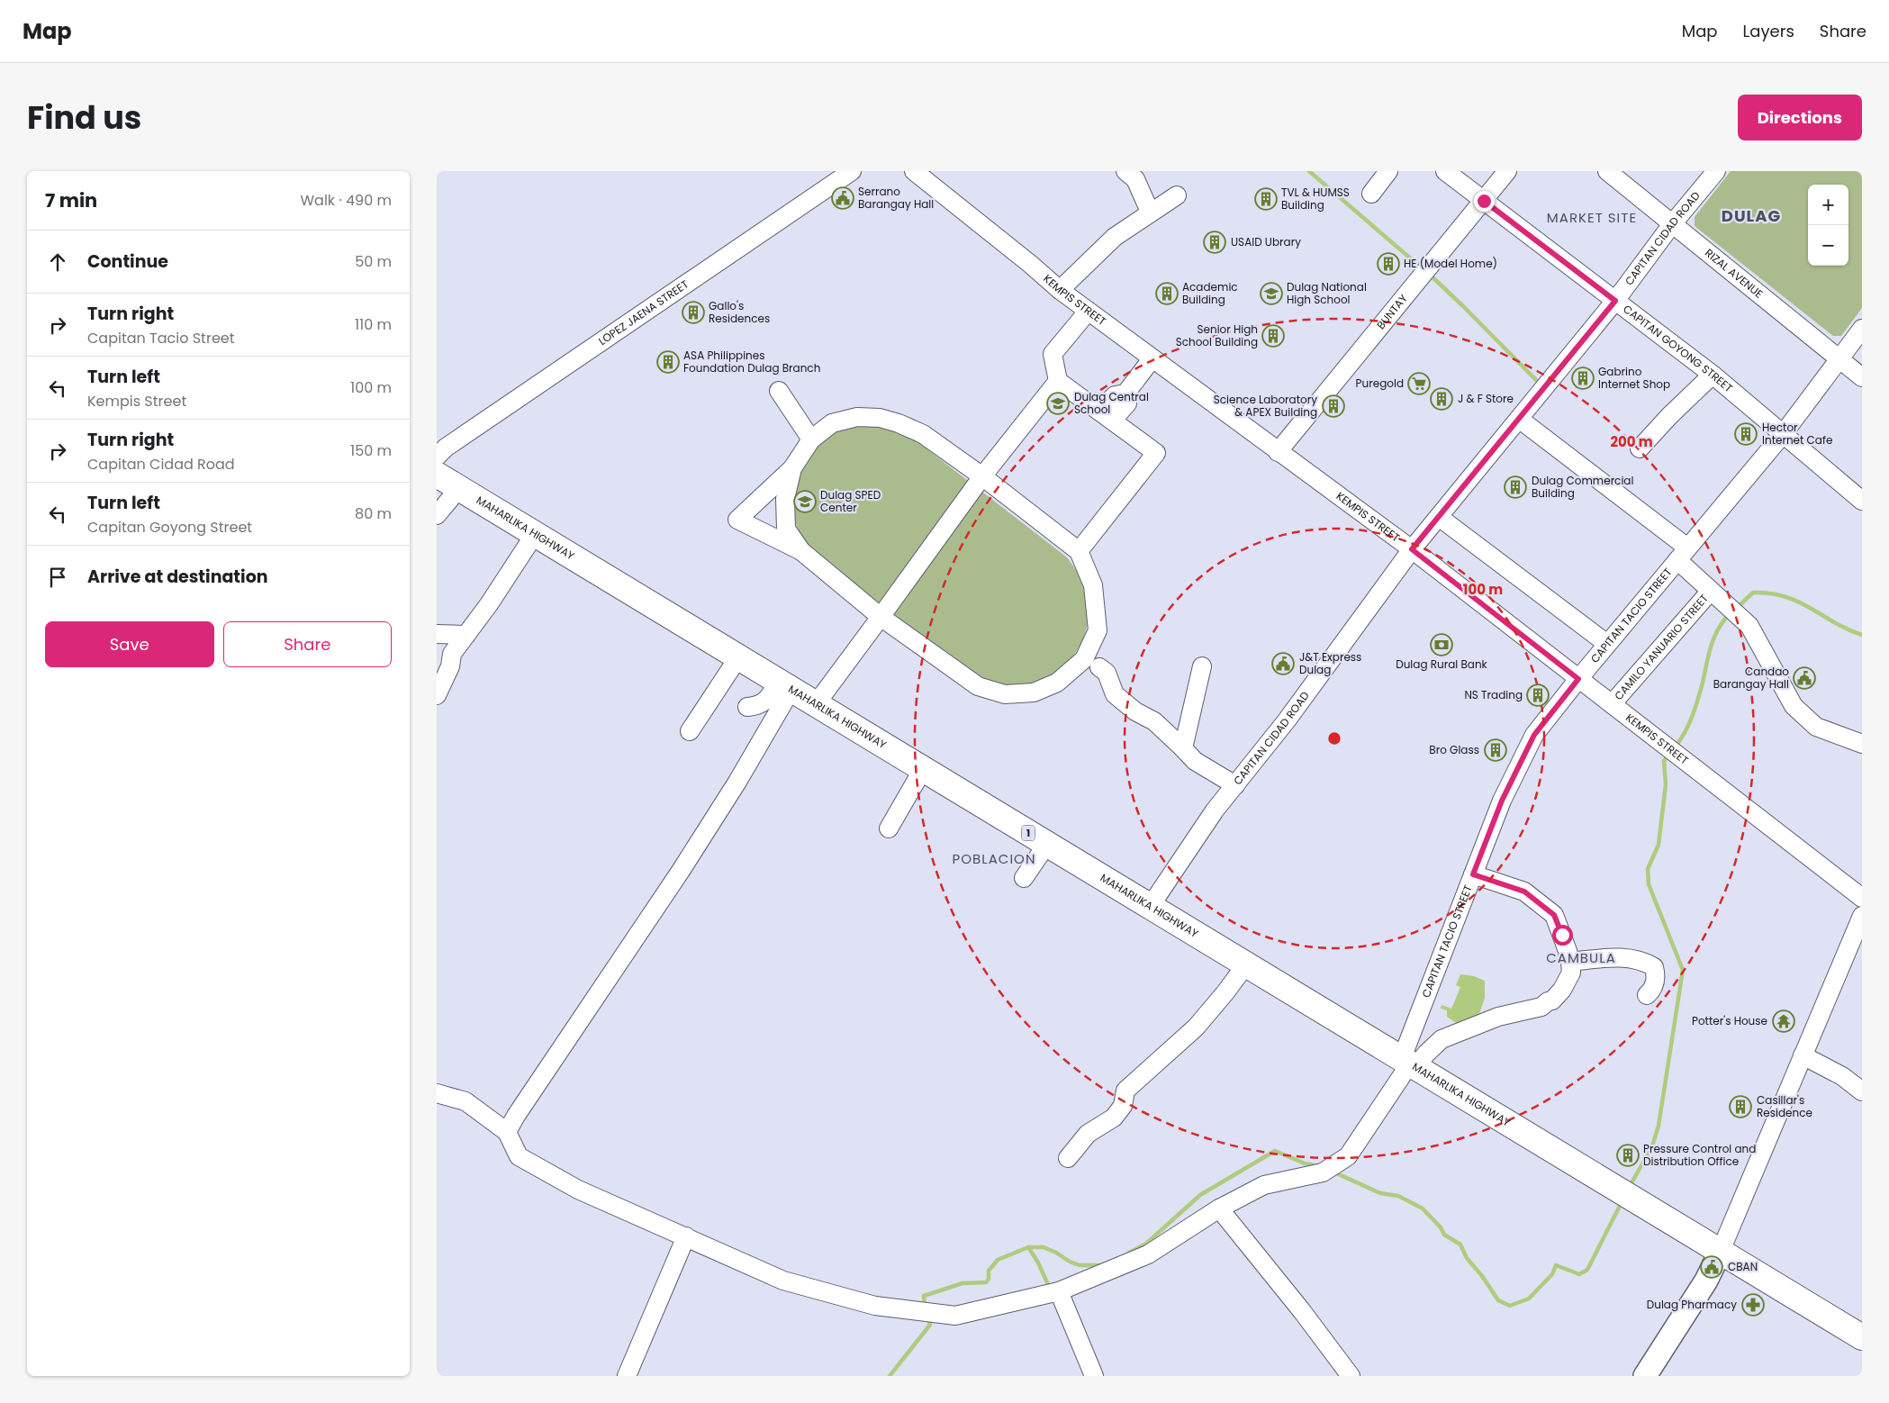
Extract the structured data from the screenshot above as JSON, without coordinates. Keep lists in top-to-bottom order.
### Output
{
  "streets": {
    "highway": ["MAHARLIKA HIGHWAY", "1"],
    "street": [
      "CAPITAN CIDAD ROAD",
      "RIZAL AVENUE",
      "KEMPIS STREET",
      "BUNTAY",
      "LOPEZ JAENA STREET",
      "CAPITAN GOYONG STREET",
      "CAPITAN TACIO STREET",
      "CAMILO YANUARIO STREET"
    ]
  },
  "crossings": [
    ["CAPITAN CIDAD ROAD", "RIZAL AVENUE"],
    ["CAPITAN CIDAD ROAD", "KEMPIS STREET"],
    ["CAPITAN CIDAD ROAD", "CAPITAN GOYONG STREET"],
    ["CAPITAN CIDAD ROAD", "MAHARLIKA HIGHWAY"],
    ["RIZAL AVENUE", "CAPITAN TACIO STREET"],
    ["KEMPIS STREET", "BUNTAY"],
    ["KEMPIS STREET", "CAPITAN TACIO STREET"],
    ["KEMPIS STREET", "CAMILO YANUARIO STREET"],
    ["BUNTAY", "CAPITAN GOYONG STREET"],
    ["CAPITAN GOYONG STREET", "CAPITAN TACIO STREET"],
    ["MAHARLIKA HIGHWAY", "CAPITAN TACIO STREET"]
  ],
  "districts": [
    "DULAG",
    "MARKET SITE",
    "POBLACION",
    "CAMBULA"
  ],
  "places": {
    "public building": [
      "Serrano Barangay Hall",
      "J&T Express Dulag",
      "Candao Barangay Hall",
      "CBAN"
    ],
    "building": [
      "TVL & HUMSS Building",
      "USAID Ubrary",
      "HE (Model Home)",
      "Academic Building",
      "Gallo's Residences",
      "Senior High School Building",
      "ASA Philippines Foundation Dulag Branch",
      "Gabrino Internet Shop",
      "J & F Store",
      "Science Laboratory & APEX Building",
      "Hector Internet Cafe",
      "Dulag Commercial Building",
      "NS Trading",
      "Bro Glass",
      "Casillar's Residence",
      "Pressure Control and Distribution Office"
    ],
    "school or university": ["Dulag National High School", "Dulag Central School", "Dulag SPED Center"],
    "supermarket": ["Puregold"],
    "bank": ["Dulag Rural Bank"],
    "temple": ["Potter's House"],
    "pharmacy": ["Dulag Pharmacy"]
  },
  "page": {
    "header": "Map",
    "nav": ["Map", "Layers", "Share"],
    "title": "Find us",
    "buttons": [
      "Directions",
      ["Save", "Share"]
    ],
    "heading": ["7 min", "Walk · 490 m"],
    "map_buttons": ["+", "−"],
    "list": [
      ["Continue", "50 m"],
      ["Turn right", "Capitan Tacio Street", "110 m"],
      ["Turn left", "Kempis Street", "100 m"],
      ["Turn right", "Capitan Cidad Road", "150 m"],
      ["Turn left", "Capitan Goyong Street", "80 m"],
      "Arrive at destination"
    ]
  },
  "rings": ["200 m", "100 m"]
}
